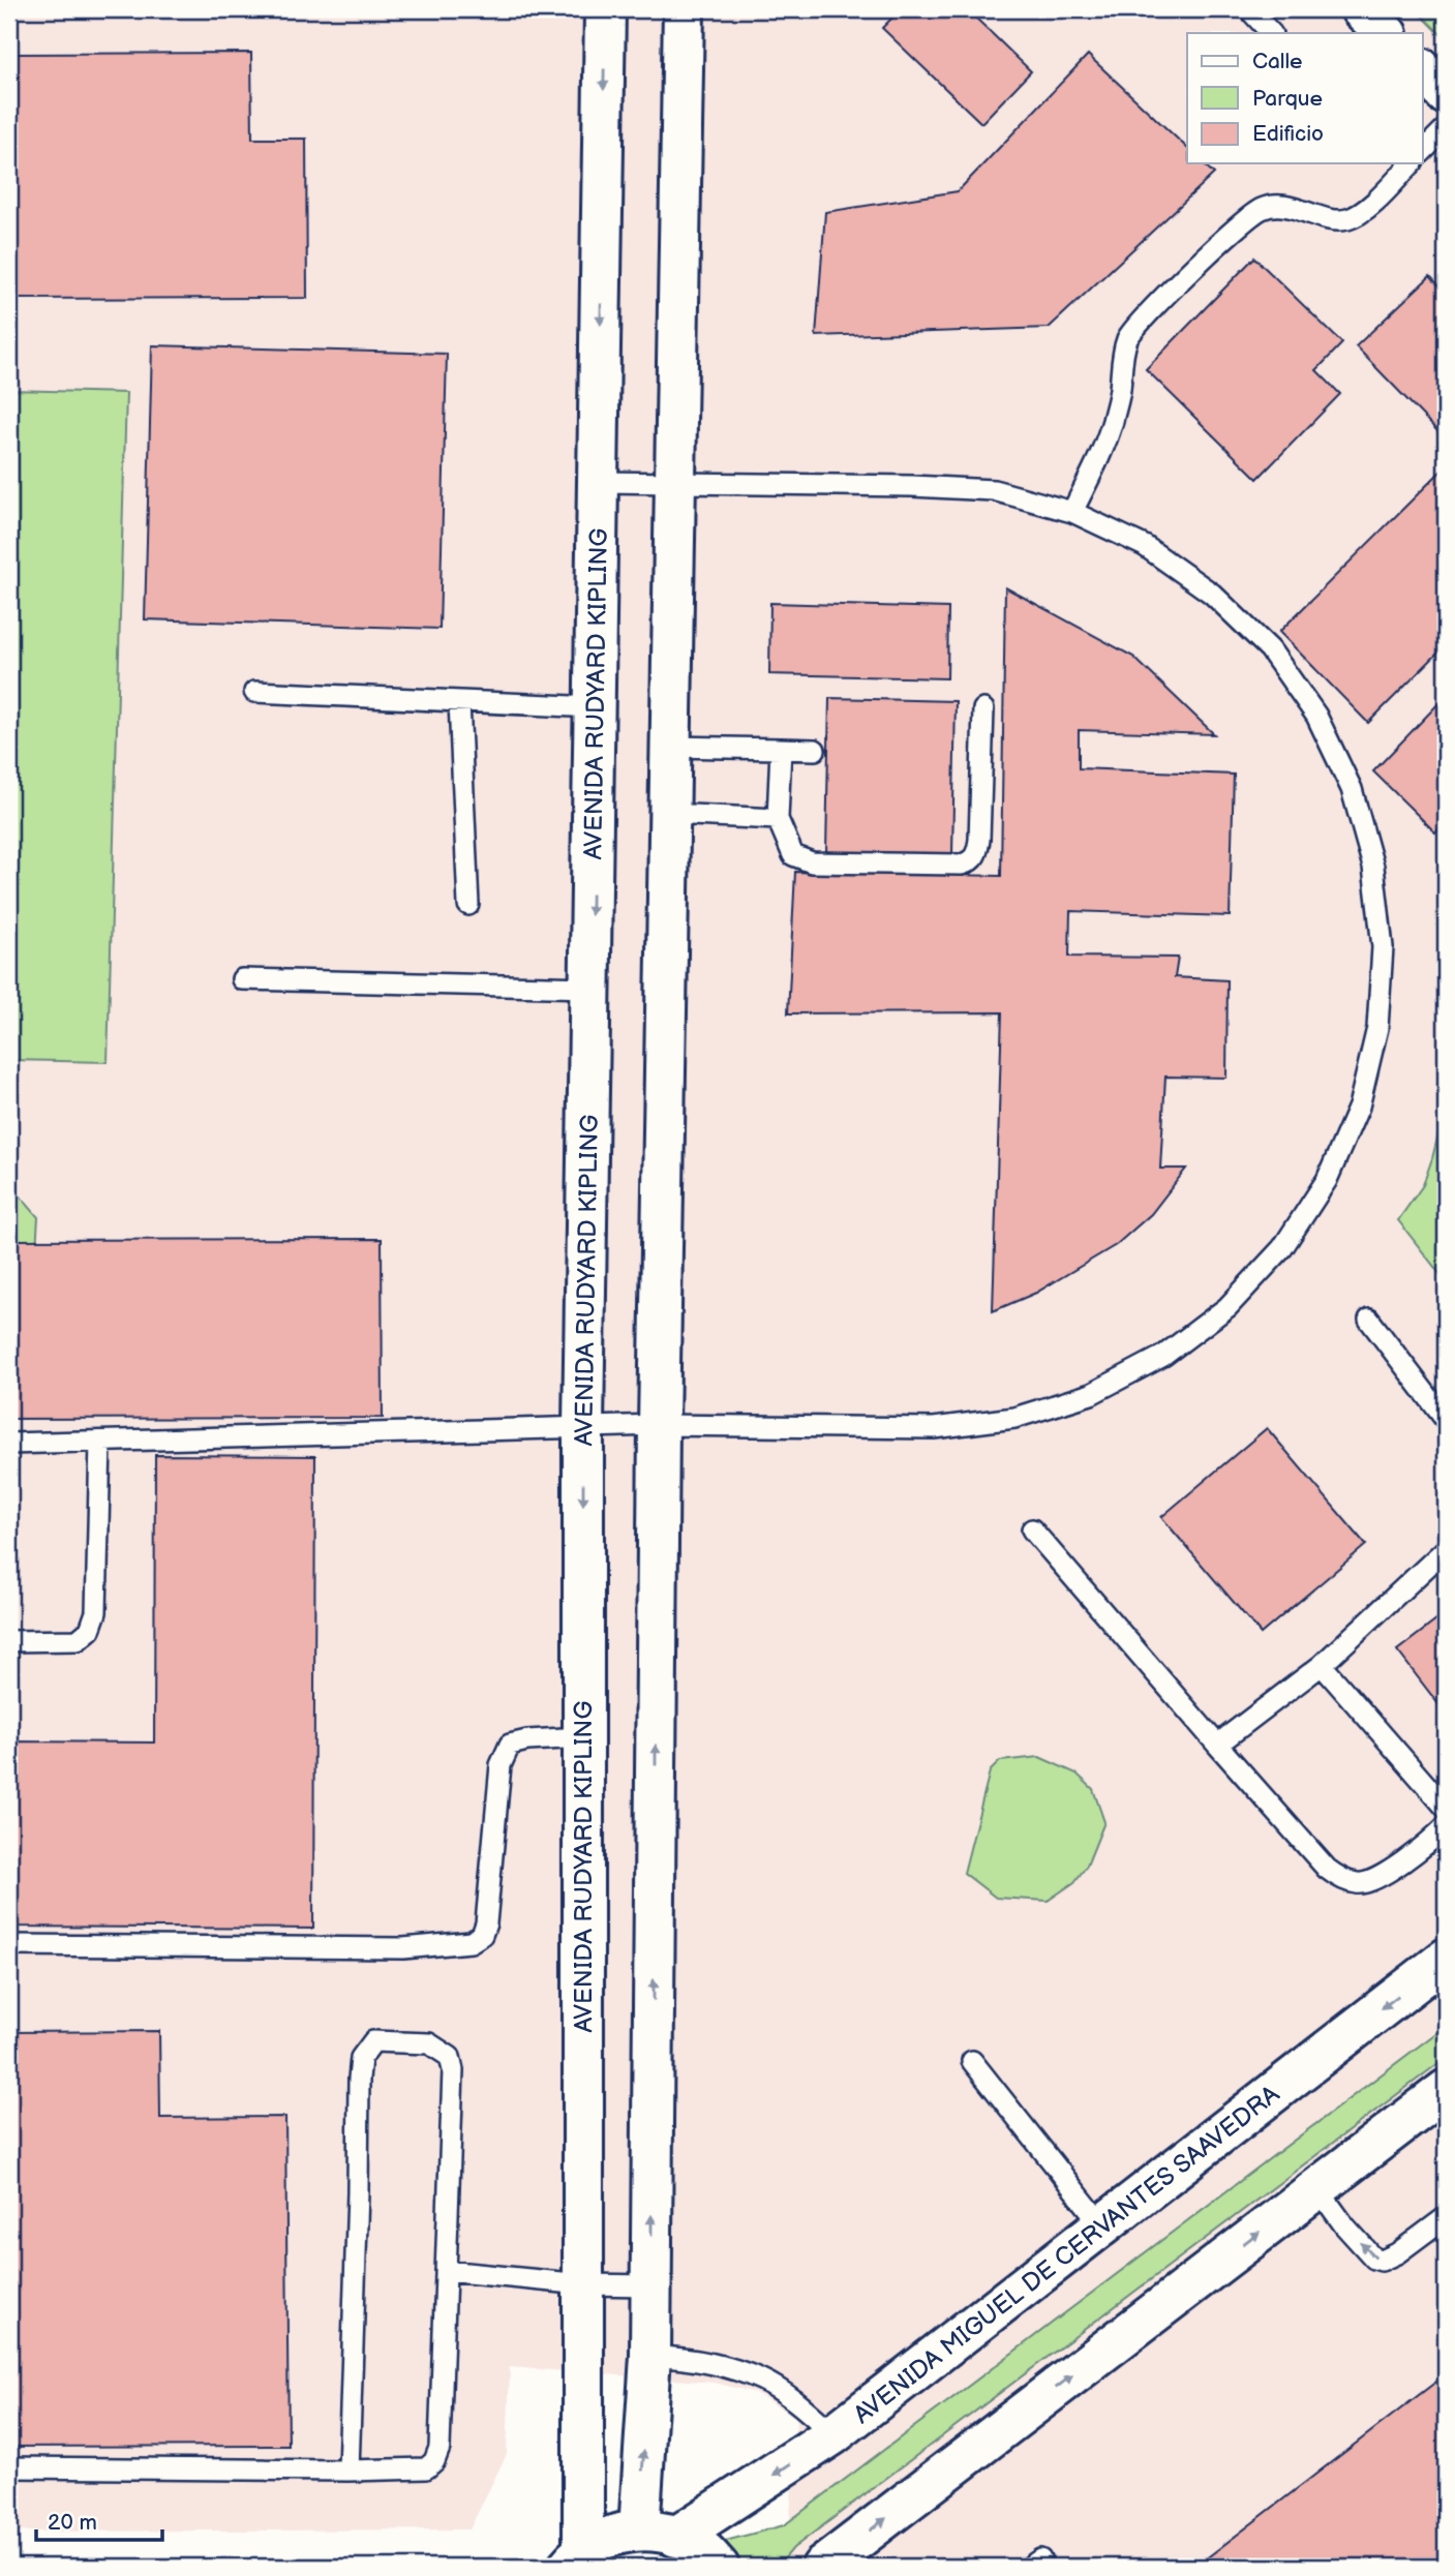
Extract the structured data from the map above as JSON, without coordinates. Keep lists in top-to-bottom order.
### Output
{
  "streets": {
    "street": ["AVENIDA RUDYARD KIPLING", "AVENIDA MIGUEL DE CERVANTES SAAVEDRA"]
  },
  "crossings": [
    ["AVENIDA RUDYARD KIPLING", "AVENIDA MIGUEL DE CERVANTES SAAVEDRA"]
  ],
  "legend": ["Calle", "Parque", "Edificio"],
  "scale_bar": "20 m"
}
